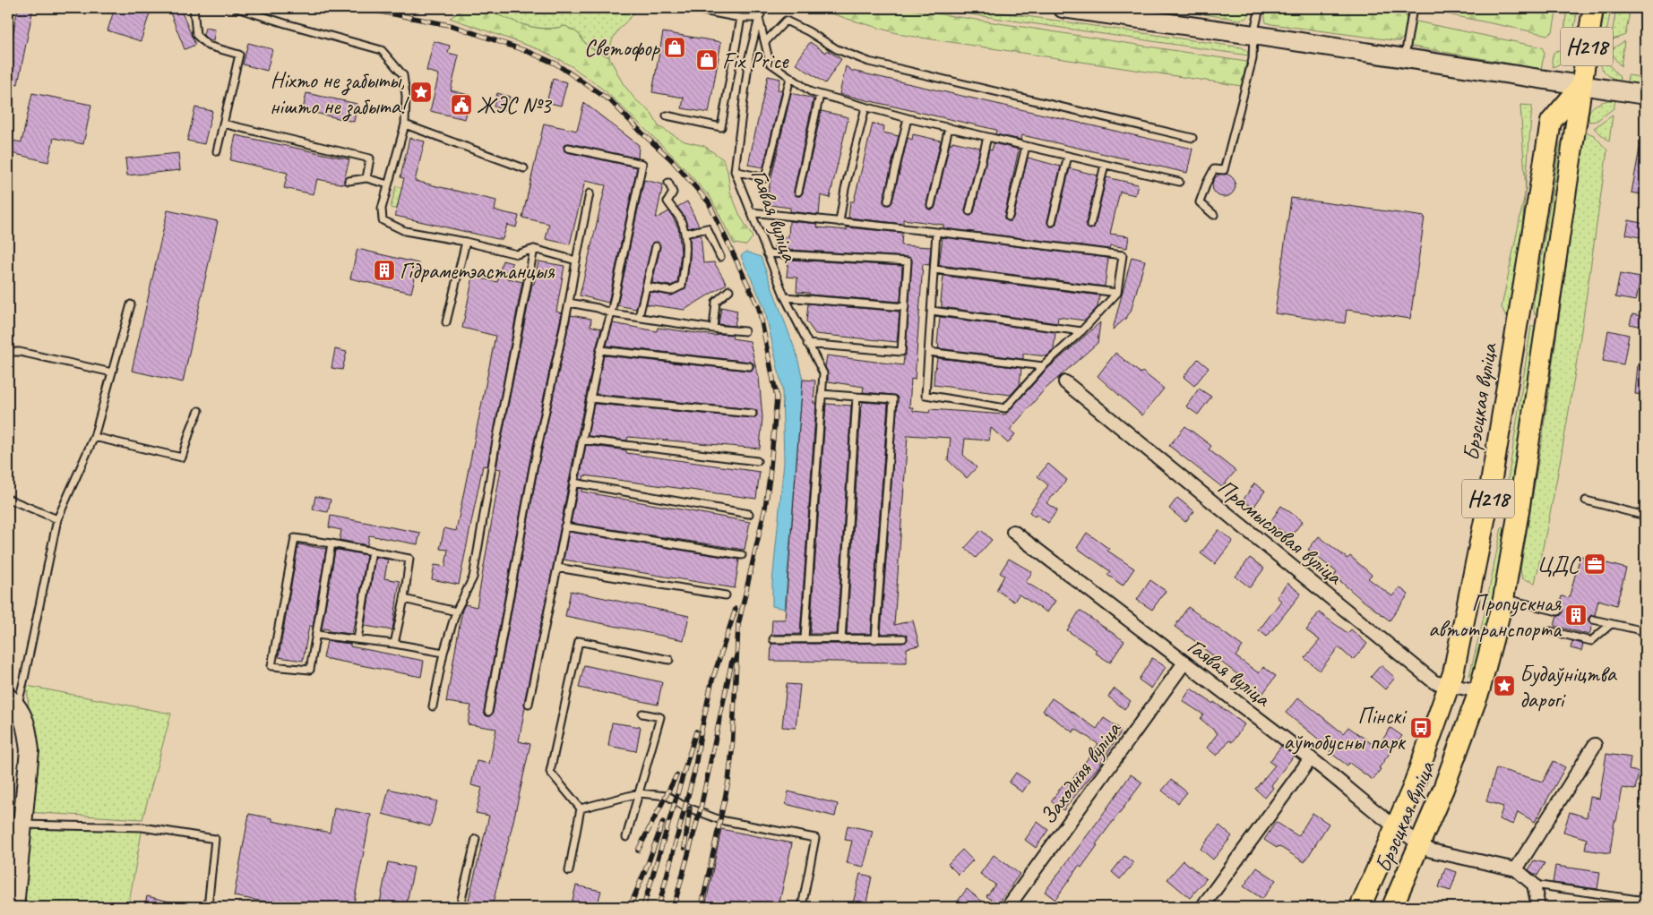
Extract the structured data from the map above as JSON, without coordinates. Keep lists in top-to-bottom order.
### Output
{
  "streets": {
    "main road": ["Н218", "Брэсцкая вуліца"],
    "street": ["Гаявая вуліца", "Прамысловая вуліца", "Заходняя вуліца"]
  },
  "crossings": [
    ["Гаявая вуліца", "Брэсцкая вуліца"],
    ["Гаявая вуліца", "Заходняя вуліца"],
    ["Брэсцкая вуліца", "Прамысловая вуліца"]
  ],
  "places": {
    "shop": ["Светофор", "Fix Price"],
    "place": ["Ніхто не забыты, нішто не забыта!", "Будаўніцтва дарогі"],
    "public building": ["ЖЭС №3"],
    "building": ["Гідраметэастанцыя", "Пропускная автотранспорта"],
    "office": ["ЦДС"],
    "bus stop": ["Пінскі аўтобусны парк"]
  }
}
